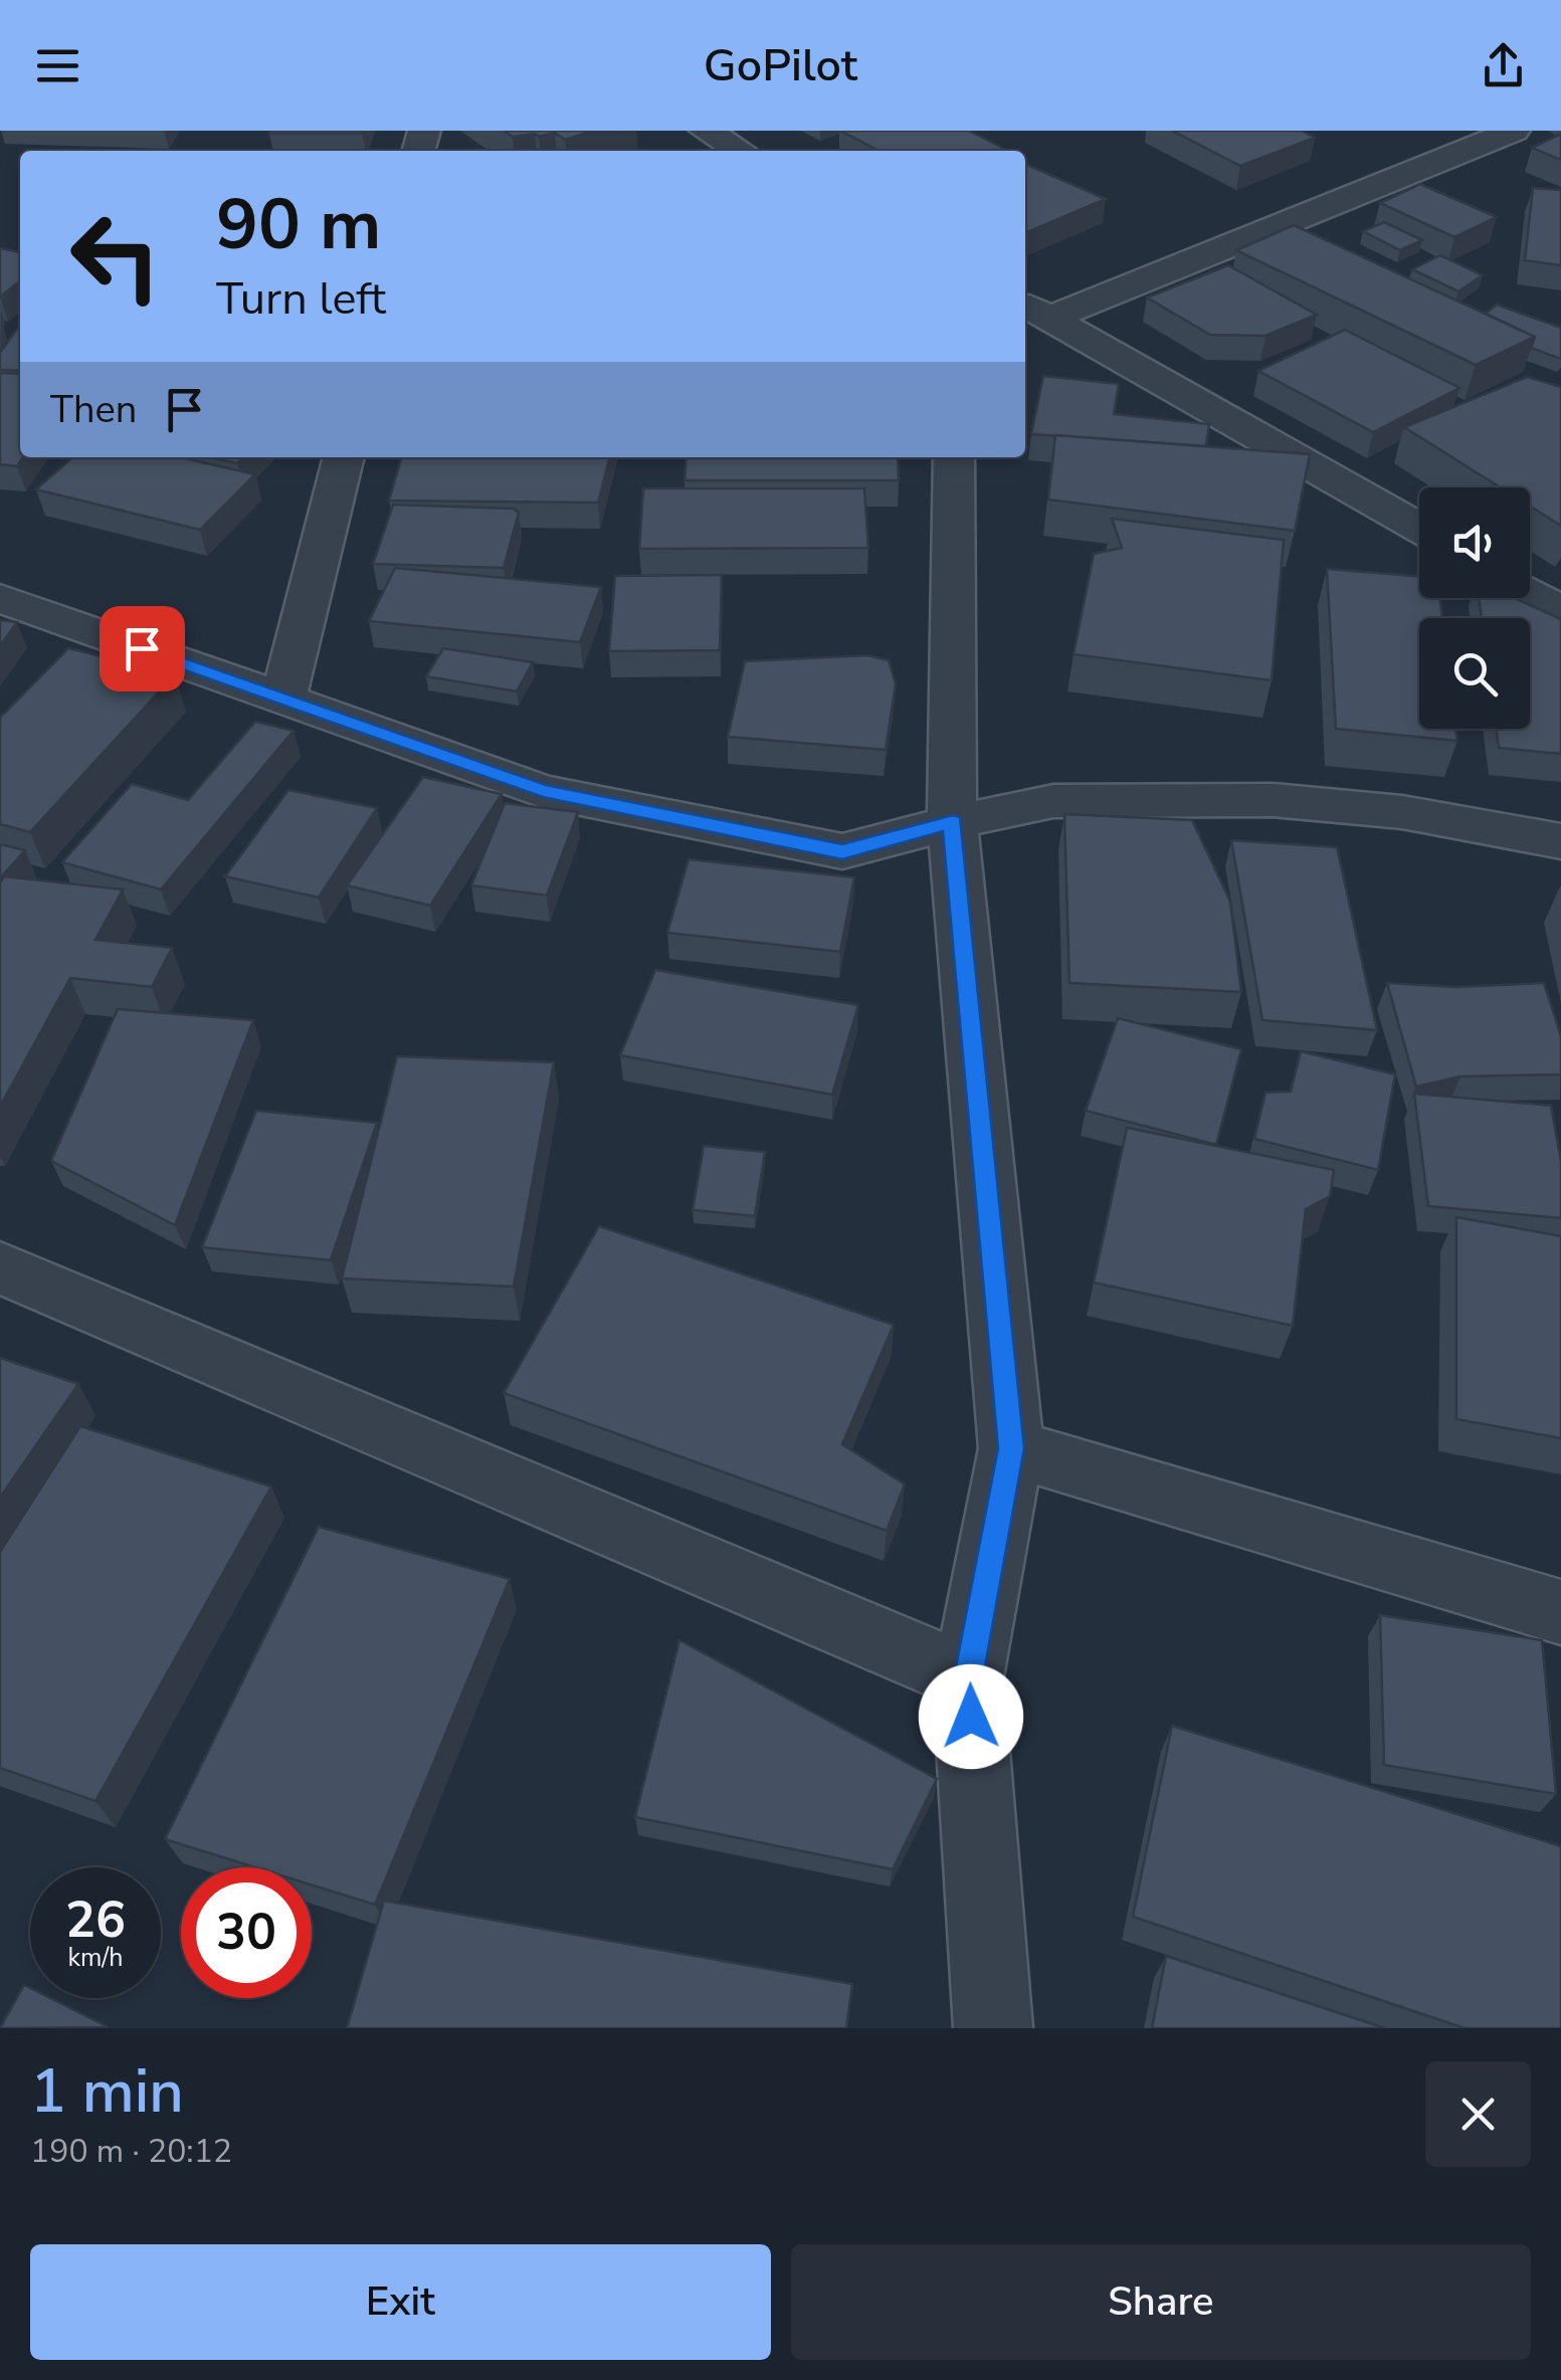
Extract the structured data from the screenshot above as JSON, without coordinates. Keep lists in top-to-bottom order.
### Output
{
  "page": {
    "header": "GoPilot",
    "turn": ["90 m", "Turn left"],
    "then": "Then",
    "speed": "26 km/h",
    "limit": "30",
    "heading": ["1 min", "190 m · 20:12"],
    "buttons": ["Exit", "Share"]
  }
}
